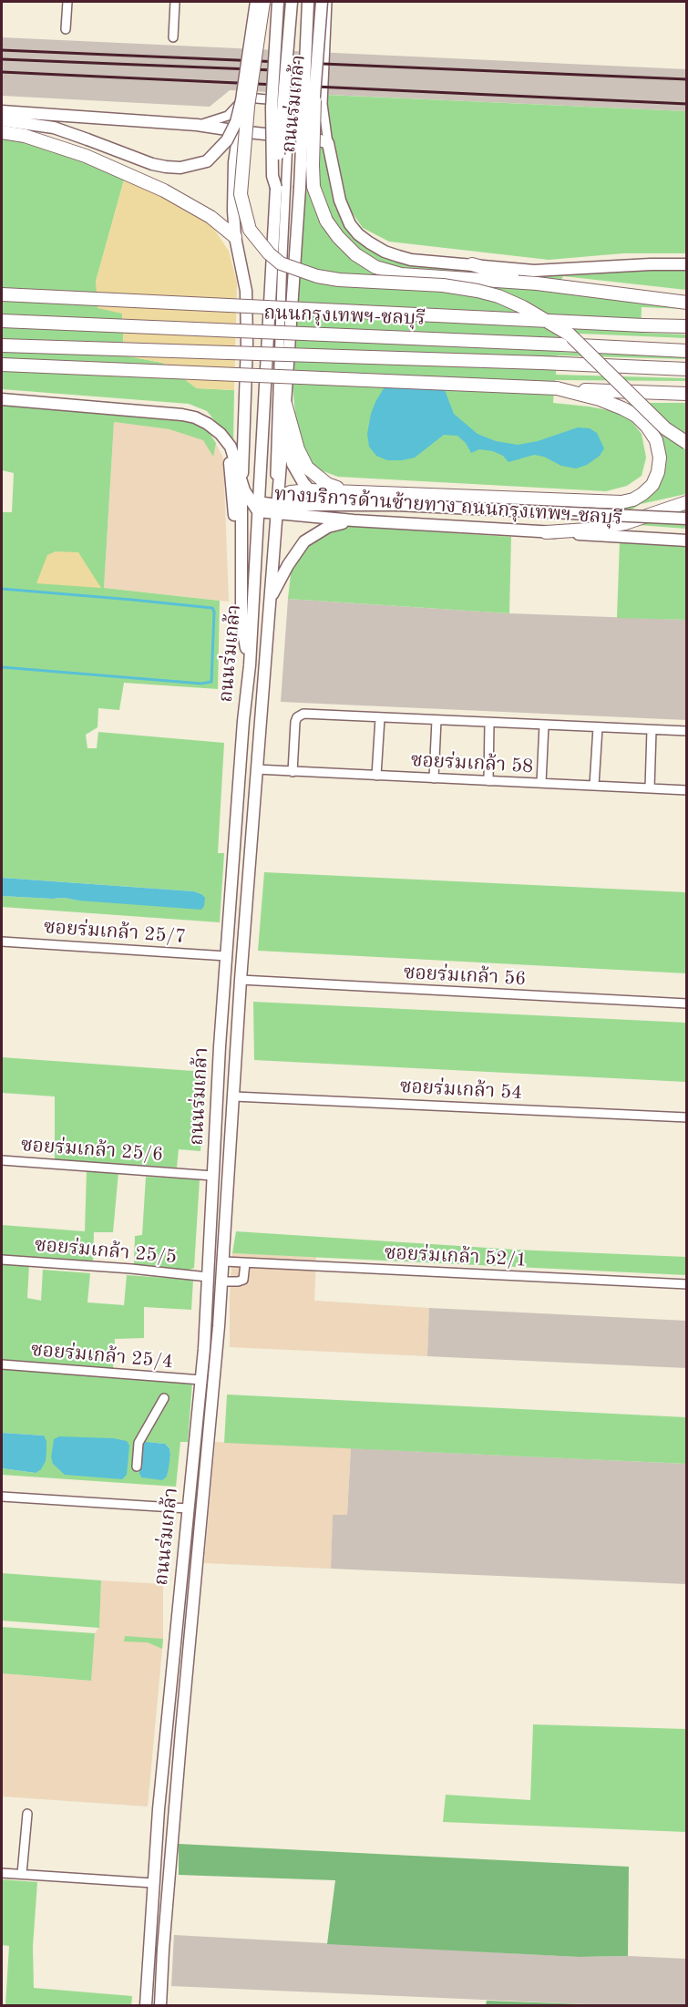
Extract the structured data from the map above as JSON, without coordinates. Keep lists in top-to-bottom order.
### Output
{
  "streets": {
    "highway": ["ถนนกรุงเทพฯ-ชลบุรี"],
    "main road": ["ถนนร่มเกล้า", "ทางบริการด้านซ้ายทาง ถนนกรุงเทพฯ-ชลบุรี"],
    "street": [
      "ซอยร่มเกล้า 58",
      "ซอยร่มเกล้า 25/7",
      "ซอยร่มเกล้า 56",
      "ซอยร่มเกล้า 54",
      "ซอยร่มเกล้า 25/6",
      "ซอยร่มเกล้า 25/5",
      "ซอยร่มเกล้า 52/1",
      "ซอยร่มเกล้า 25/4"
    ]
  },
  "crossings": [
    ["ถนนร่มเกล้า", "ทางบริการด้านซ้ายทาง ถนนกรุงเทพฯ-ชลบุรี"],
    ["ถนนร่มเกล้า", "ซอยร่มเกล้า 58"],
    ["ถนนร่มเกล้า", "ซอยร่มเกล้า 25/7"],
    ["ถนนร่มเกล้า", "ซอยร่มเกล้า 56"],
    ["ถนนร่มเกล้า", "ซอยร่มเกล้า 54"],
    ["ถนนร่มเกล้า", "ซอยร่มเกล้า 25/6"],
    ["ถนนร่มเกล้า", "ซอยร่มเกล้า 25/5"],
    ["ถนนร่มเกล้า", "ซอยร่มเกล้า 52/1"],
    ["ถนนร่มเกล้า", "ซอยร่มเกล้า 25/4"]
  ]
}
